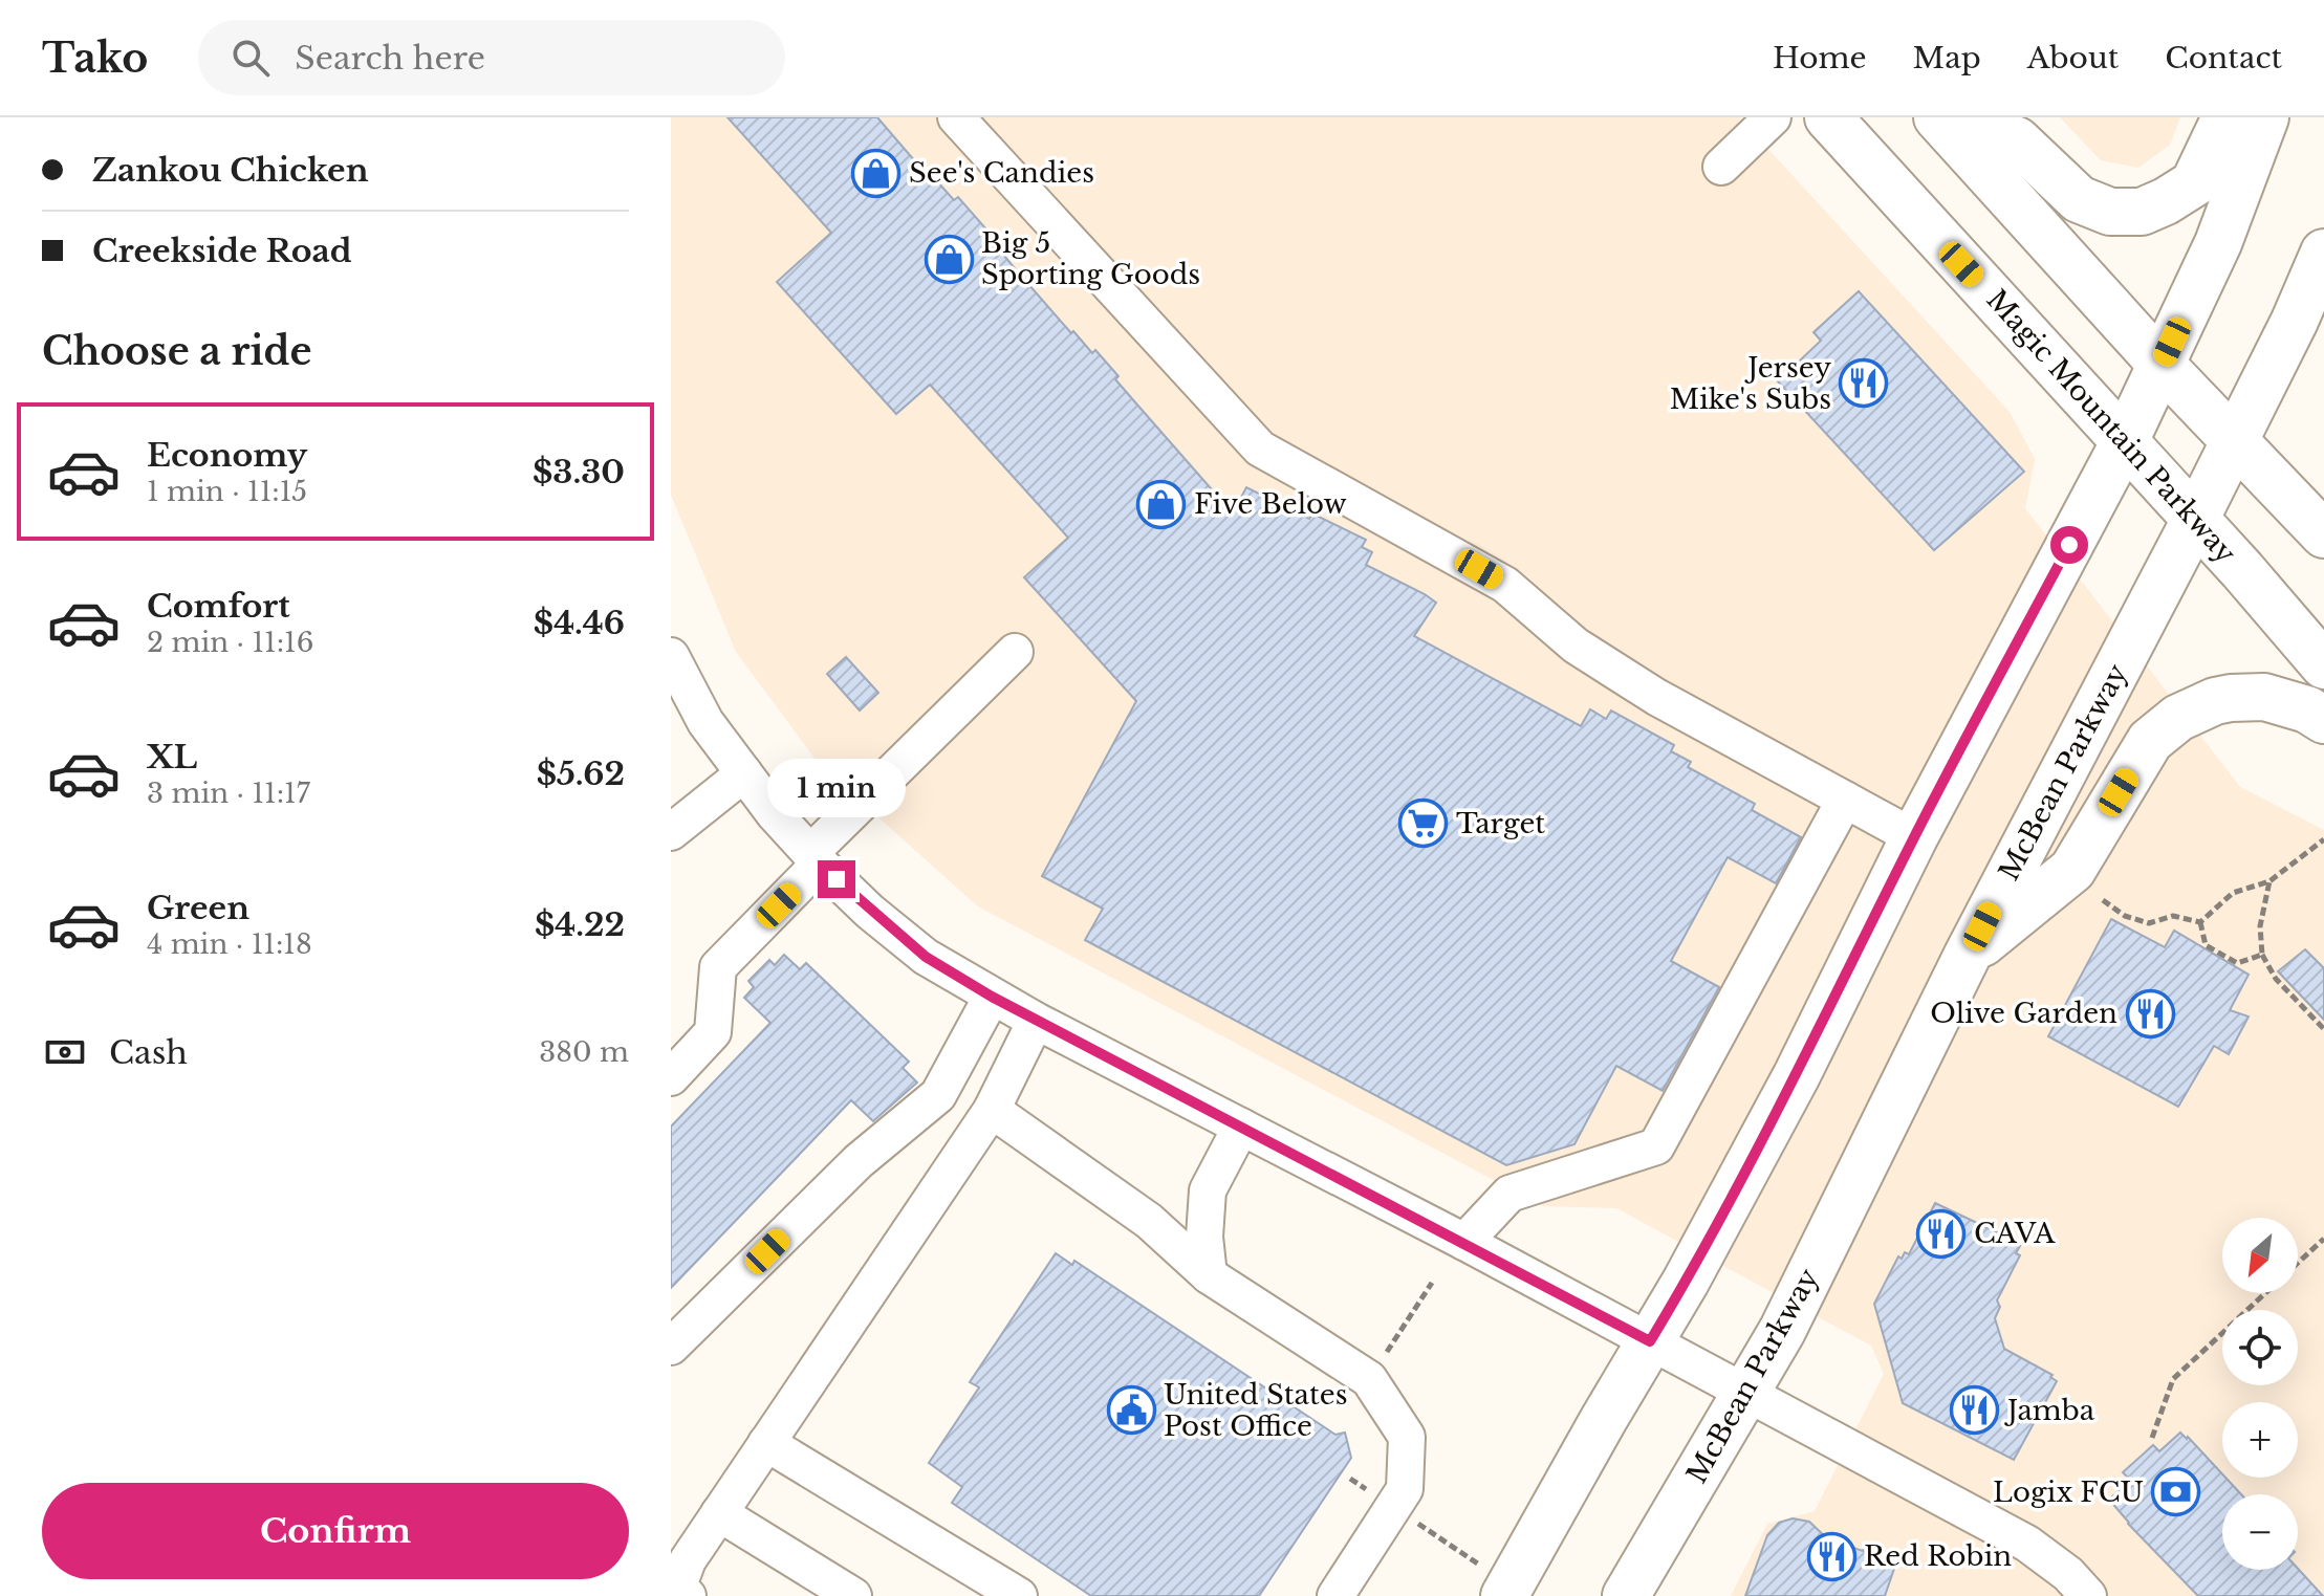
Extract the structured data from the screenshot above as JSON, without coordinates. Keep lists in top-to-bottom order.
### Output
{
  "streets": {
    "main road": ["Magic Mountain Parkway", "McBean Parkway"]
  },
  "crossings": [
    ["Magic Mountain Parkway", "McBean Parkway"]
  ],
  "places": {
    "shop": ["See's Candies", "Big 5 Sporting Goods", "Five Below"],
    "restaurant": [
      "Jersey Mike's Subs",
      "Olive Garden",
      "CAVA",
      "Jamba",
      "Red Robin"
    ],
    "supermarket": ["Target"],
    "public building": ["United States Post Office"],
    "bank": ["Logix FCU"]
  },
  "north": "bottom left",
  "page": {
    "header": "Tako",
    "search": "Search here",
    "nav": [
      "Home",
      "Map",
      "About",
      "Contact"
    ],
    "banner": ["Zankou Chicken", "Creekside Road"],
    "heading": "Choose a ride",
    "list": [
      {
        "name": "Economy",
        "note": "1 min · 11:15",
        "value": "$3.30"
      },
      {
        "name": "Comfort",
        "note": "2 min · 11:16",
        "value": "$4.46"
      },
      {
        "name": "XL",
        "note": "3 min · 11:17",
        "value": "$5.62"
      },
      {
        "name": "Green",
        "note": "4 min · 11:18",
        "value": "$4.22"
      }
    ],
    "bubble": "1 min",
    "pay": ["Cash", "380 m"],
    "map_buttons": ["+", "−"],
    "buttons": "Confirm"
  }
}
